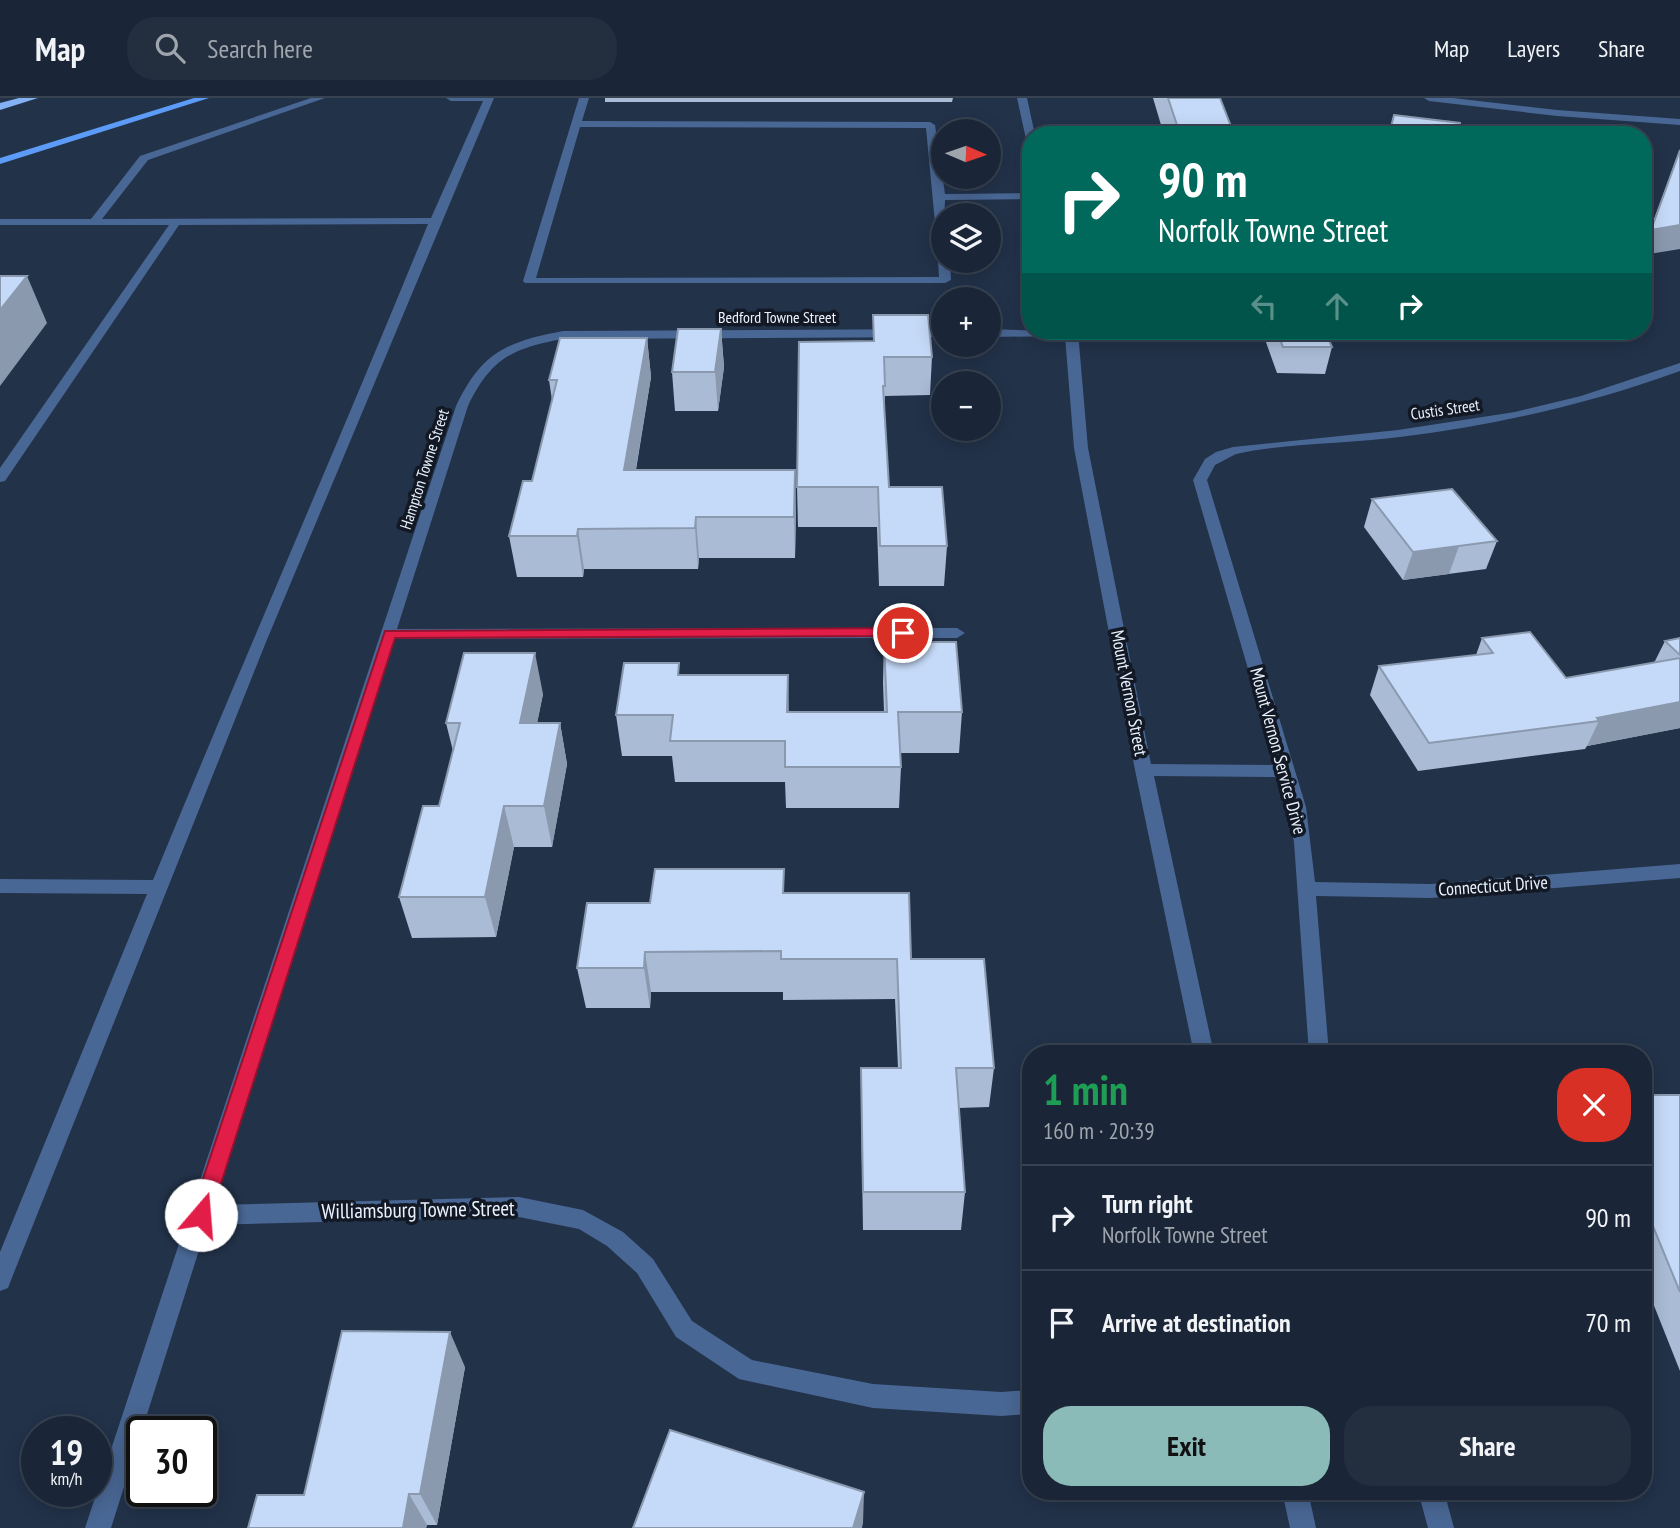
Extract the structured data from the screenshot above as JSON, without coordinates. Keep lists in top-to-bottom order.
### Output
{
  "streets": {
    "street": [
      "Bedford Towne Street",
      "Custis Street",
      "Hampton Towne Street",
      "Mount Vernon Street",
      "Mount Vernon Service Drive",
      "Connecticut Drive",
      "Williamsburg Towne Street"
    ]
  },
  "crossings": [
    ["Bedford Towne Street", "Hampton Towne Street"],
    ["Custis Street", "Mount Vernon Service Drive"],
    ["Hampton Towne Street", "Williamsburg Towne Street"],
    ["Mount Vernon Service Drive", "Connecticut Drive"]
  ],
  "north": "right",
  "page": {
    "header": "Map",
    "search": "Search here",
    "nav": ["Map", "Layers", "Share"],
    "map_buttons": ["+", "−"],
    "turn": ["90 m", "Norfolk Towne Street"],
    "heading": ["1 min", "160 m · 20:39"],
    "list": [
      {
        "name": "Turn right",
        "note": "Norfolk Towne Street",
        "value": "90 m"
      },
      {
        "name": "Arrive at destination",
        "value": "70 m"
      }
    ],
    "buttons": ["Exit", "Share"],
    "speed": "19 km/h",
    "limit": "30"
  }
}
